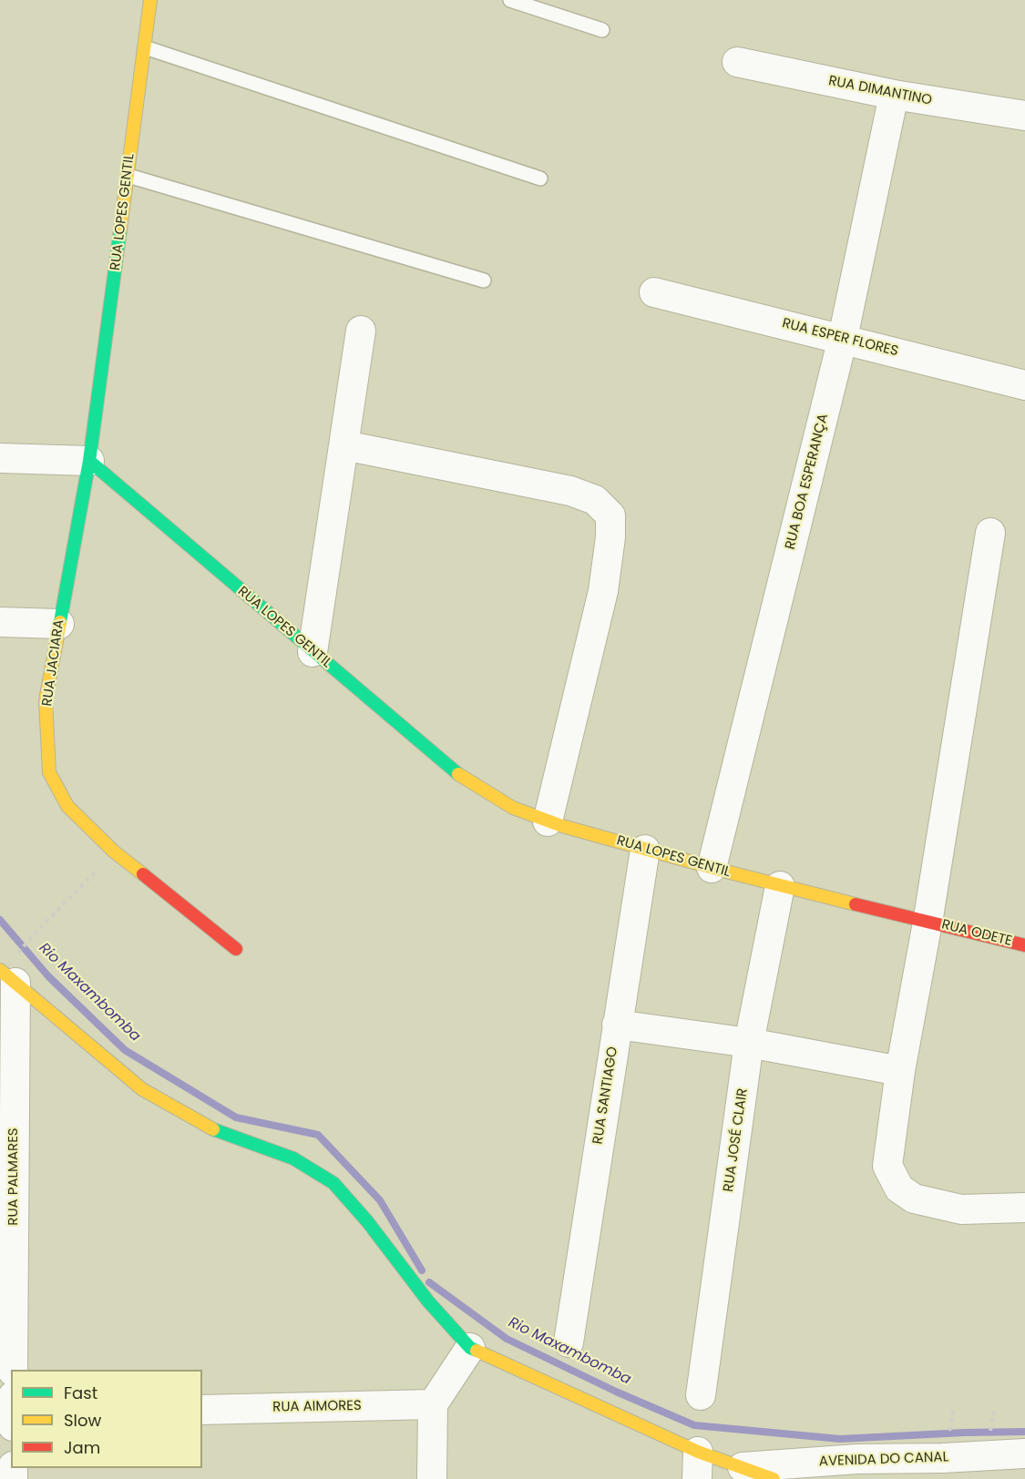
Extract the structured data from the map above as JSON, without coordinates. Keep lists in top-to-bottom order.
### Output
{
  "streets": {
    "street": [
      "RUA DIMANTINO",
      "RUA LOPES GENTIL",
      "RUA ESPER FLORES",
      "RUA BOA ESPERANÇA",
      "RUA JACIARA",
      "RUA ODETE",
      "RUA SANTIAGO",
      "RUA JOSÉ CLAIR",
      "RUA PALMARES",
      "RUA AIMORES",
      "AVENIDA DO CANAL"
    ]
  },
  "crossings": [
    ["RUA DIMANTINO", "RUA BOA ESPERANÇA"],
    ["RUA LOPES GENTIL", "RUA BOA ESPERANÇA"],
    ["RUA LOPES GENTIL", "RUA JACIARA"],
    ["RUA LOPES GENTIL", "RUA ODETE"],
    ["RUA LOPES GENTIL", "RUA SANTIAGO"],
    ["RUA LOPES GENTIL", "RUA JOSÉ CLAIR"],
    ["RUA ESPER FLORES", "RUA BOA ESPERANÇA"]
  ],
  "water": ["Rio Maxambomba"],
  "legend": ["Fast", "Slow", "Jam"]
}
